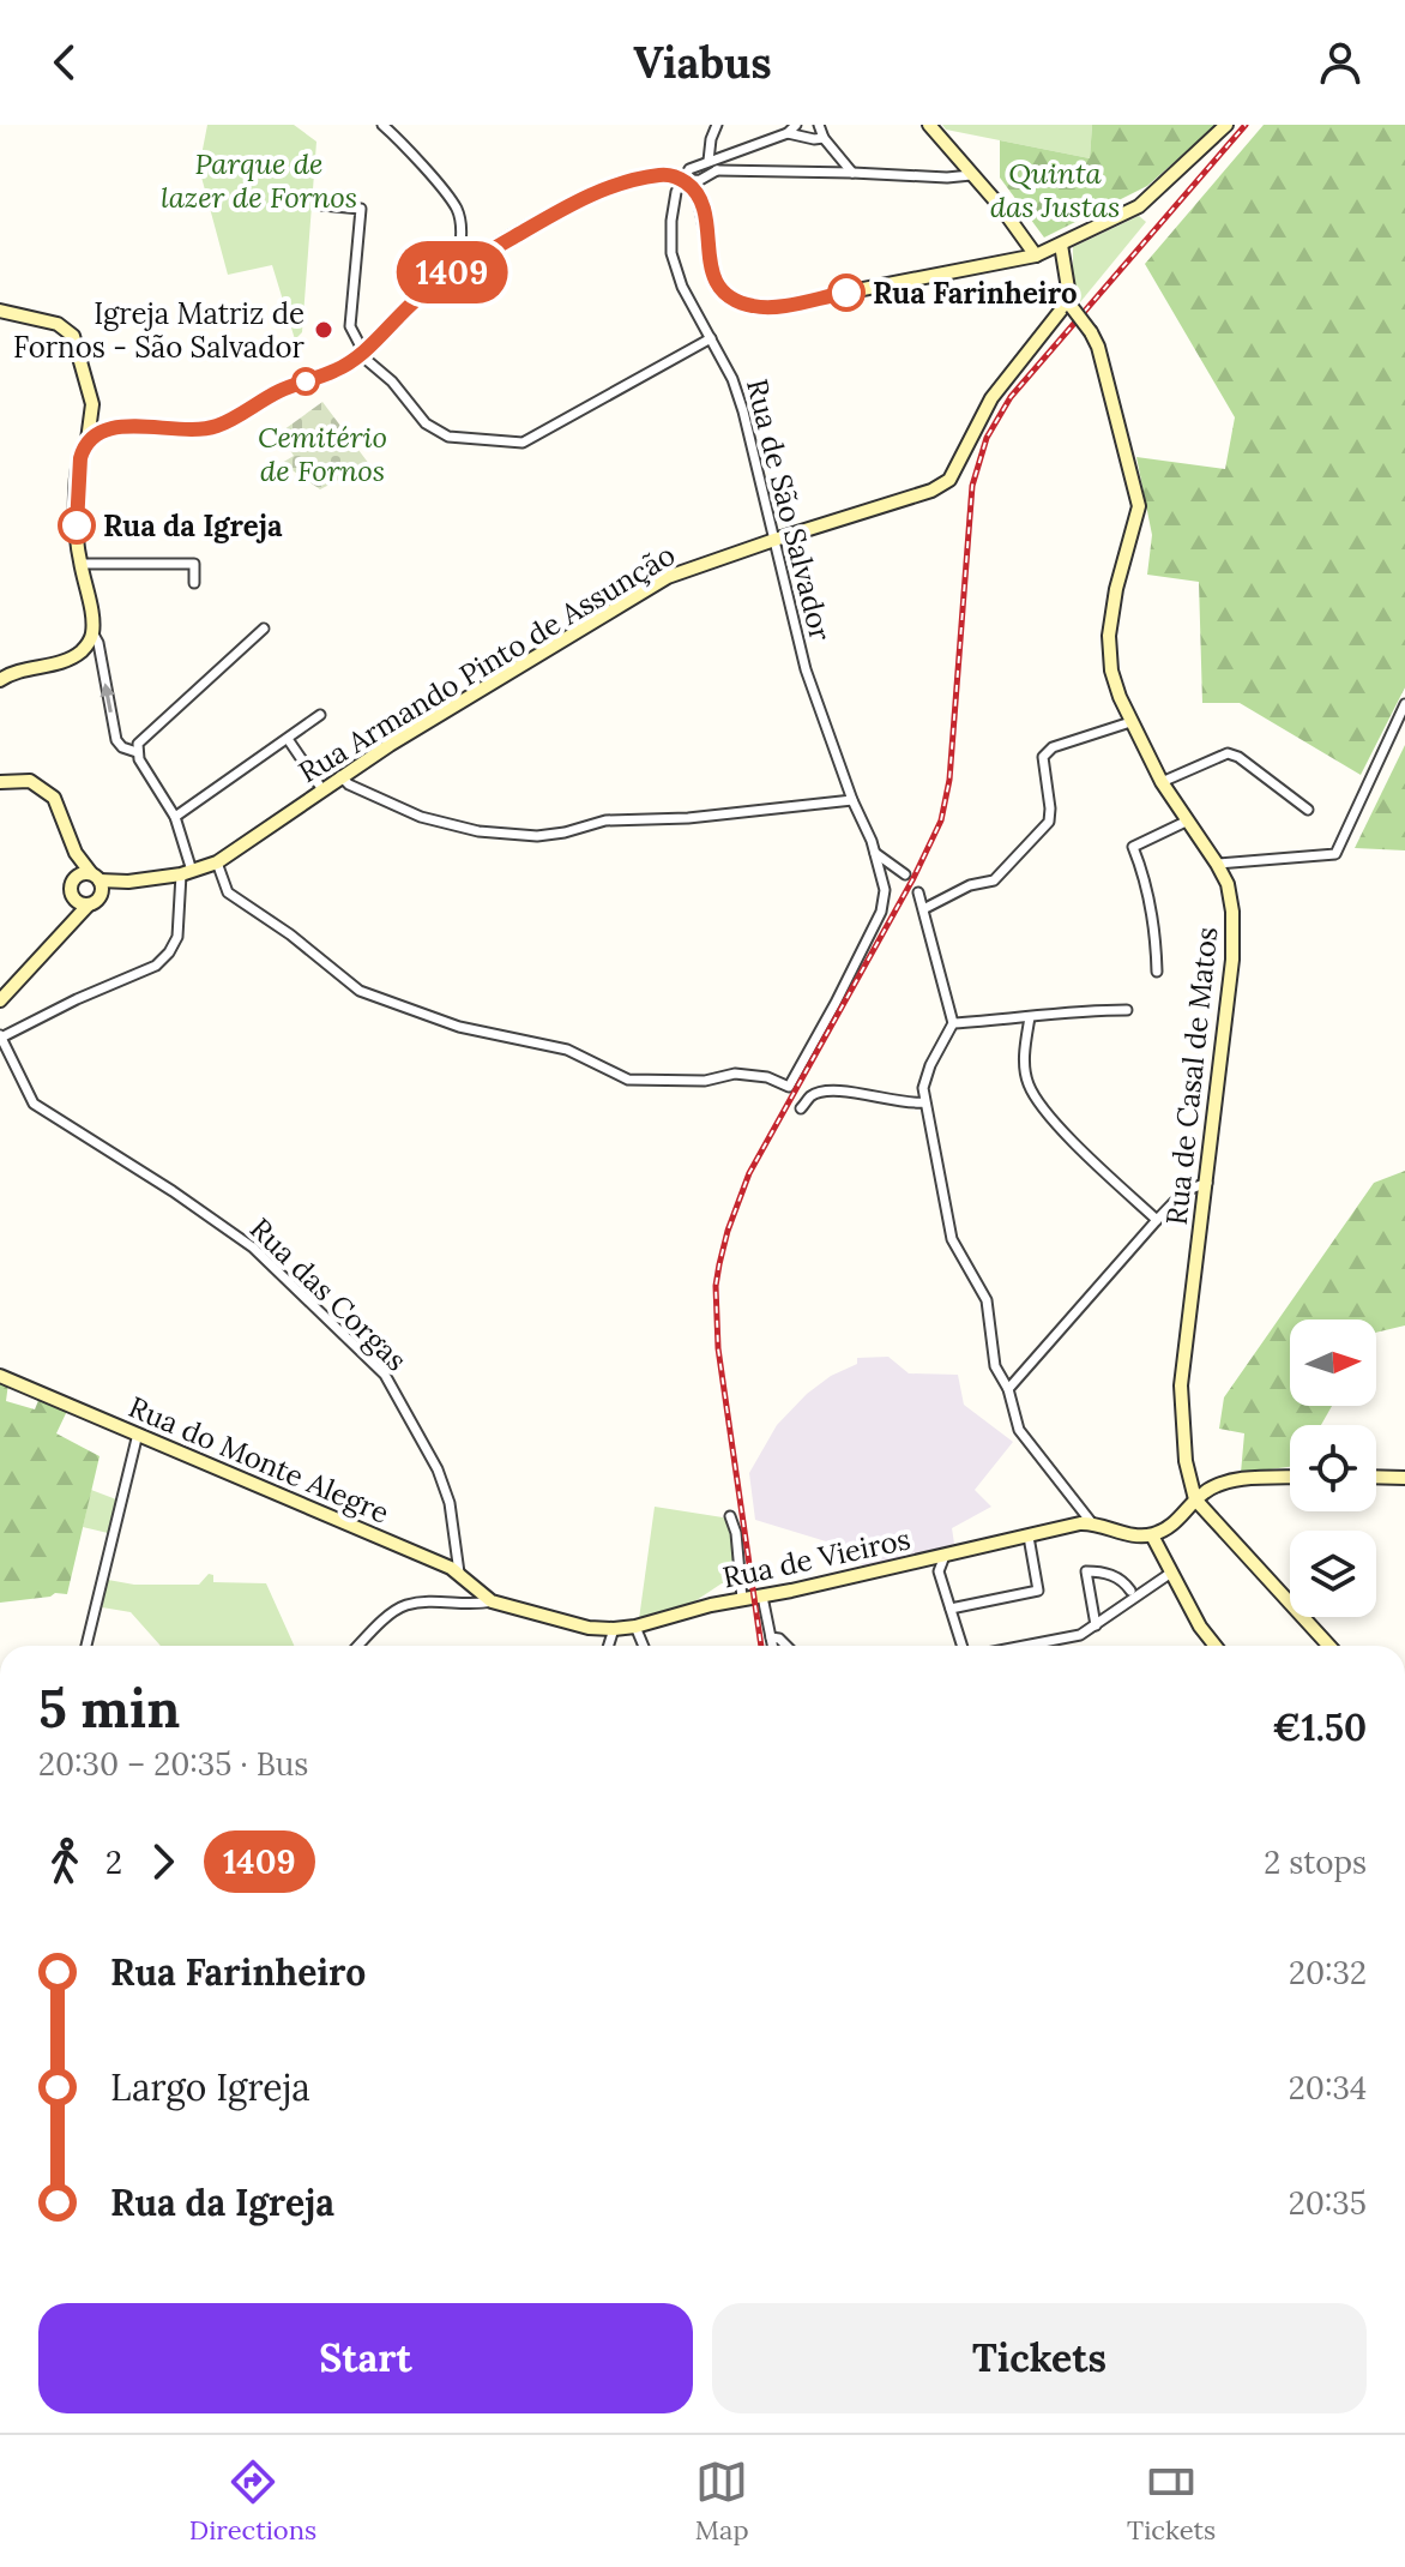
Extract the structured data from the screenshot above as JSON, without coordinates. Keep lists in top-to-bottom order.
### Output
{
  "streets": {
    "street": [
      "Rua de São Salvador",
      "Rua Armando Pinto de Assunção",
      "Rua de Casal de Matos",
      "Rua das Corgas",
      "Rua do Monte Alegre",
      "Rua de Vieiros"
    ]
  },
  "crossings": [
    ["Rua de São Salvador", "Rua Armando Pinto de Assunção"],
    ["Rua Armando Pinto de Assunção", "Rua de Casal de Matos"],
    ["Rua das Corgas", "Rua do Monte Alegre"],
    ["Rua do Monte Alegre", "Rua de Vieiros"]
  ],
  "parks": ["Parque de lazer de Fornos", "Quinta das Justas", "Cemitério de Fornos"],
  "places": ["Rua Farinheiro", "Igreja Matriz de Fornos - São Salvador", "Rua da Igreja"],
  "lines": ["bus line 1409"],
  "north": "right",
  "page": {
    "header": "Viabus",
    "on_map": "1409",
    "heading": ["5 min", "20:30 – 20:35 · Bus", "€1.50"],
    "legs": ["2", "1409", "2 stops"],
    "list": [
      {
        "name": "Rua Farinheiro",
        "value": "20:32"
      },
      {
        "name": "Largo Igreja",
        "value": "20:34"
      },
      {
        "name": "Rua da Igreja",
        "value": "20:35"
      }
    ],
    "buttons": ["Start", "Tickets"],
    "tabs": ["Directions", "Map", "Tickets"]
  }
}
